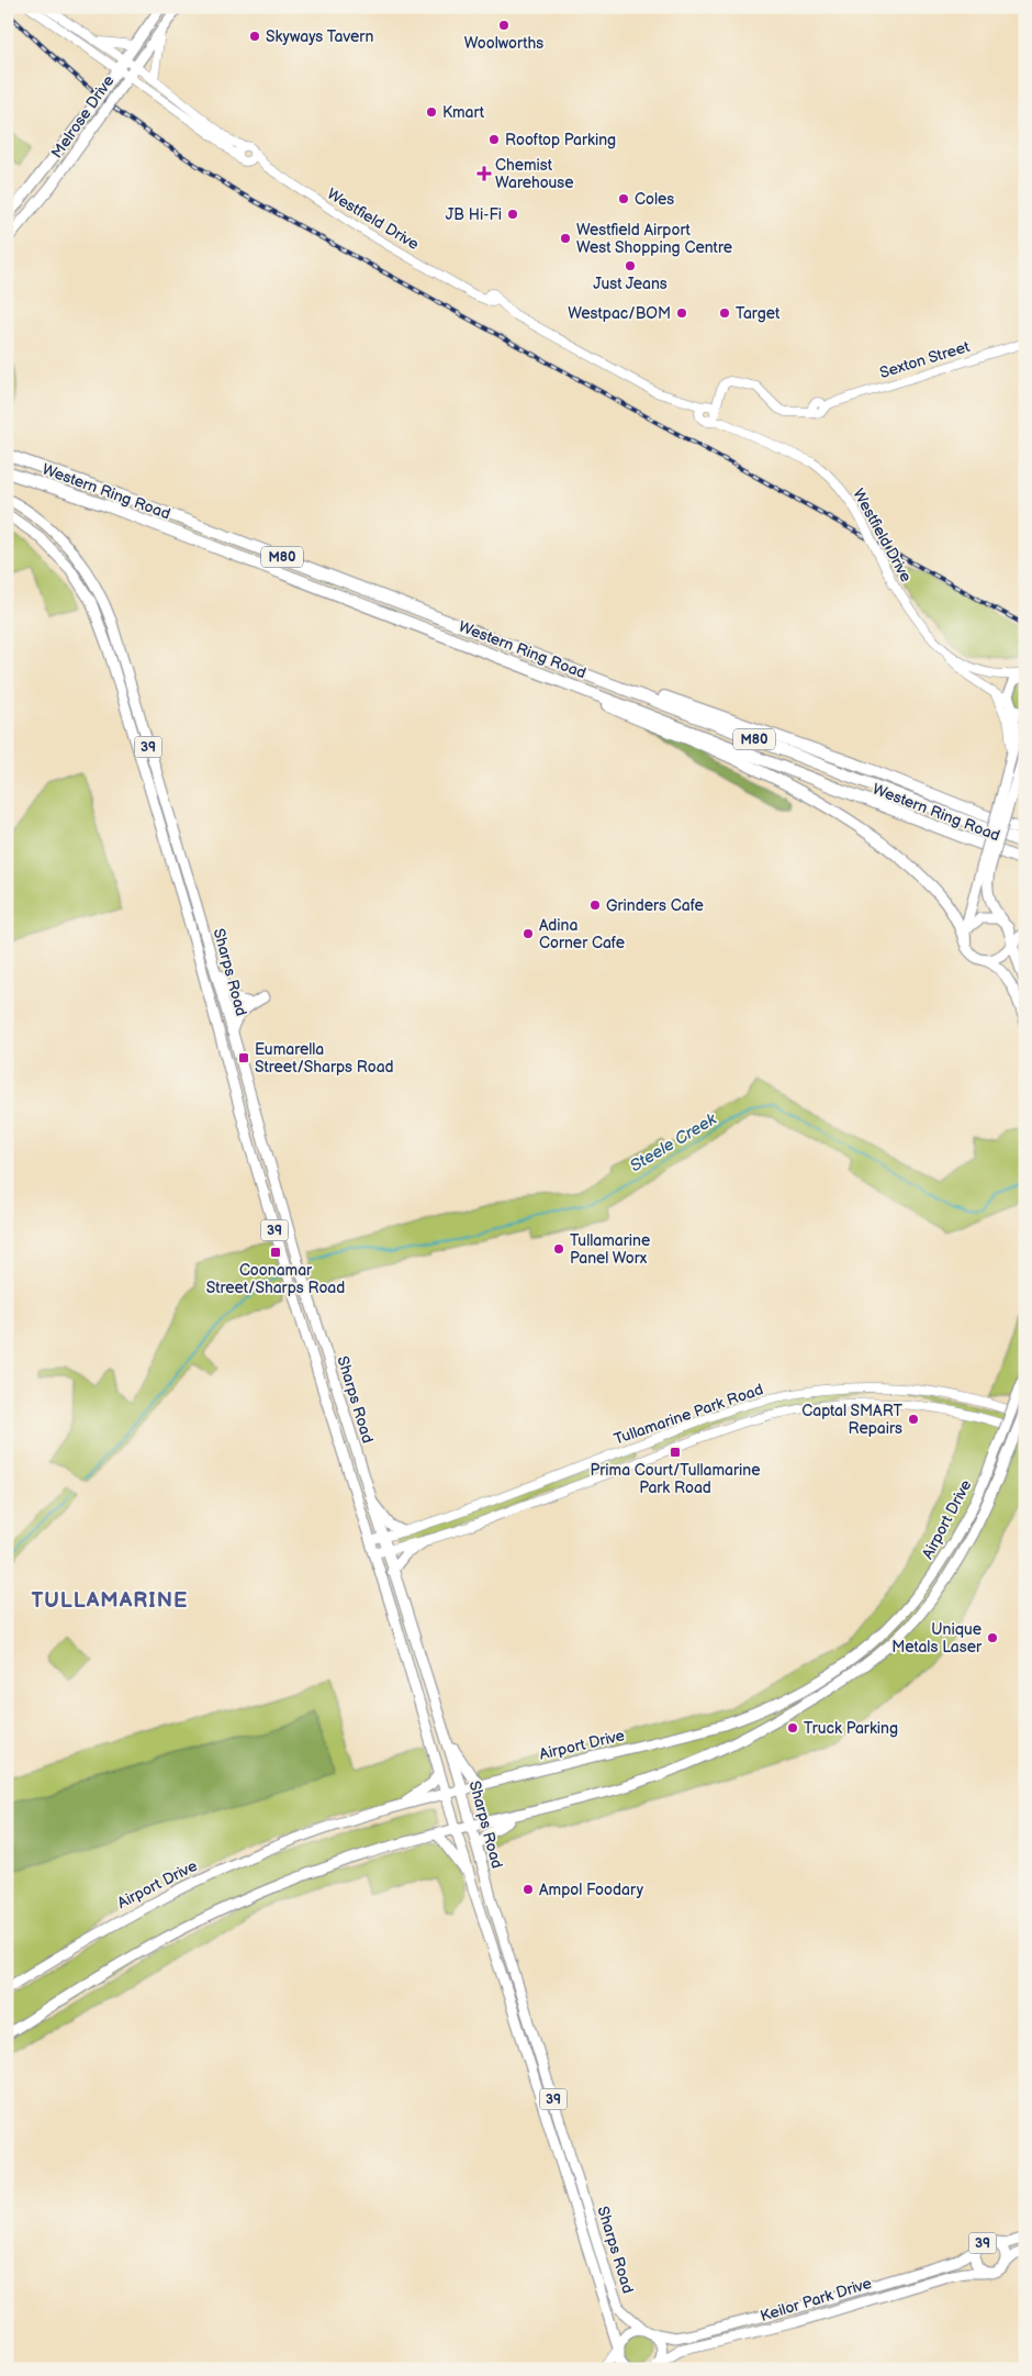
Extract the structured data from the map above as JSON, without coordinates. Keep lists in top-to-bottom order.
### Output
{
  "streets": {
    "highway": ["Western Ring Road", "M80"],
    "main road": [
      "Melrose Drive",
      "Westfield Drive",
      "Sexton Street",
      "39",
      "Sharps Road",
      "Tullamarine Park Road",
      "Airport Drive",
      "Keilor Park Drive"
    ]
  },
  "crossings": [
    ["Melrose Drive", "Westfield Drive"],
    ["Westfield Drive", "Sexton Street"],
    ["39", "Sharps Road"],
    ["39", "Keilor Park Drive"],
    ["Sharps Road", "Tullamarine Park Road"],
    ["Sharps Road", "Airport Drive"],
    ["Sharps Road", "Keilor Park Drive"]
  ],
  "districts": ["TULLAMARINE"],
  "water": ["Steele Creek"],
  "places": {
    "other": [
      "Woolworths",
      "Skyways Tavern",
      "Kmart",
      "Rooftop Parking",
      "Coles",
      "JB Hi-Fi",
      "Westfield Airport West Shopping Centre",
      "Just Jeans",
      "Westpac/BOM",
      "Target",
      "Grinders Cafe",
      "Adina Corner Cafe",
      "Tullamarine Panel Worx",
      "Captal SMART Repairs",
      "Unique Metals Laser",
      "Truck Parking",
      "Ampol Foodary"
    ],
    "health": ["Chemist Warehouse"],
    "transit": ["Eumarella Street/Sharps Road", "Coonamar Street/Sharps Road", "Prima Court/Tullamarine Park Road"]
  }
}
